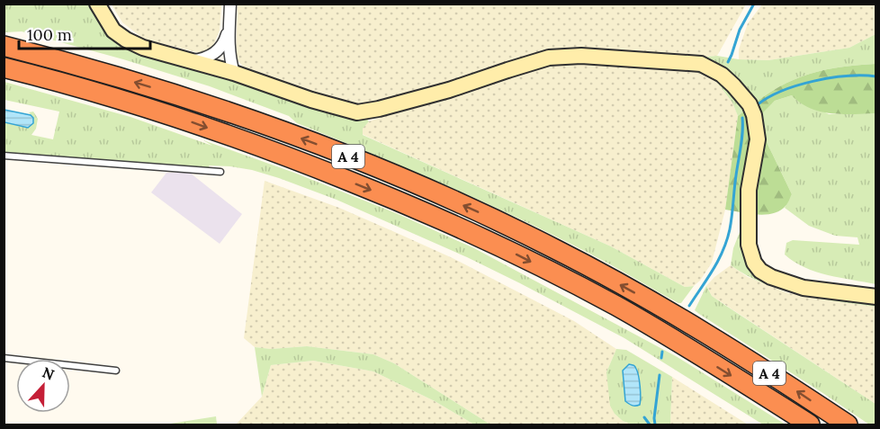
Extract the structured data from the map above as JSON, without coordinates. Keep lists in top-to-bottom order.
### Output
{
  "streets": {
    "highway": ["A 4"]
  },
  "scale_bar": "100 m",
  "north": "top"
}
